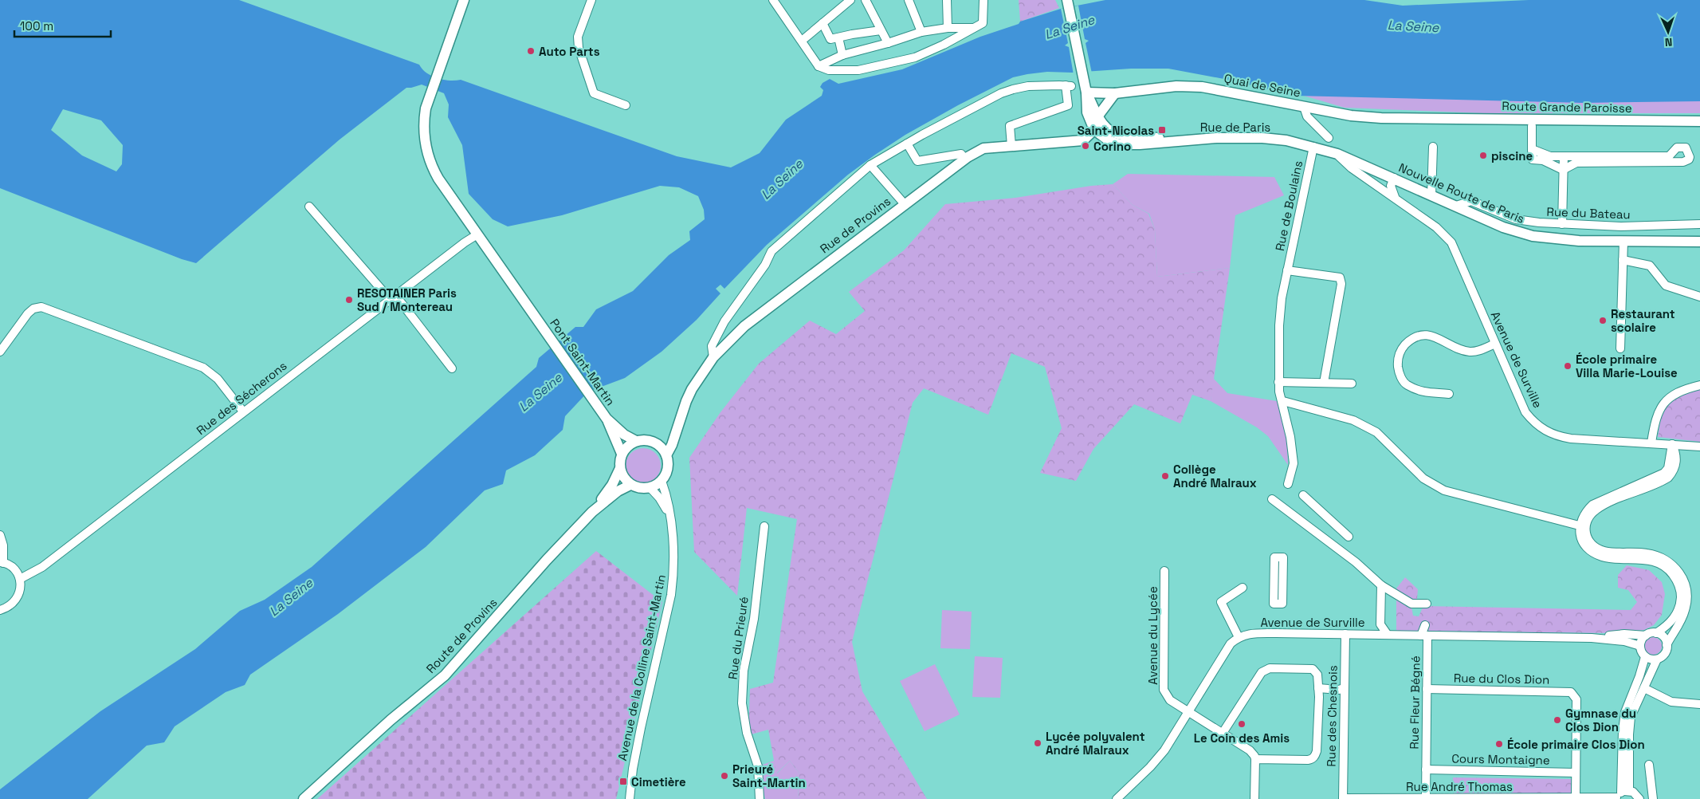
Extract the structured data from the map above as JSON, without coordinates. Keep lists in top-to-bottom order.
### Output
{
  "streets": {
    "main road": [
      "Quai de Seine",
      "Route Grande Paroisse",
      "Rue de Paris",
      "Nouvelle Route de Paris",
      "Rue de Provins",
      "Pont Saint-Martin",
      "Route de Provins"
    ],
    "street": [
      "Rue de Boulains",
      "Rue du Bateau",
      "Avenue de Surville",
      "Rue des Sécherons",
      "Avenue du Lycée",
      "Rue du Prieuré",
      "Avenue de la Colline Saint-Martin",
      "Rue du Clos Dion",
      "Rue Fleur Bégné",
      "Rue des Chesnois",
      "Cours Montaigne",
      "Rue André Thomas"
    ]
  },
  "crossings": [
    ["Quai de Seine", "Route Grande Paroisse"],
    ["Rue de Paris", "Nouvelle Route de Paris"],
    ["Rue de Paris", "Rue de Boulains"],
    ["Rue de Paris", "Rue de Provins"],
    ["Nouvelle Route de Paris", "Rue de Boulains"],
    ["Nouvelle Route de Paris", "Rue du Bateau"],
    ["Nouvelle Route de Paris", "Avenue de Surville"],
    ["Rue de Provins", "Avenue de la Colline Saint-Martin"],
    ["Avenue de Surville", "Rue Fleur Bégné"],
    ["Avenue de Surville", "Rue des Chesnois"],
    ["Pont Saint-Martin", "Rue des Sécherons"],
    ["Rue du Clos Dion", "Rue Fleur Bégné"],
    ["Rue du Clos Dion", "Cours Montaigne"],
    ["Rue Fleur Bégné", "Cours Montaigne"],
    ["Rue Fleur Bégné", "Rue André Thomas"],
    ["Rue des Chesnois", "Rue André Thomas"]
  ],
  "water": ["La Seine"],
  "places": {
    "other": [
      "Auto Parts",
      "Corino",
      "piscine",
      "RESOTAINER Paris Sud / Montereau",
      "Restaurant scolaire",
      "École primaire Villa Marie-Louise",
      "Collège André Malraux",
      "Gymnase du Clos Dion",
      "Le Coin des Amis",
      "Lycée polyvalent André Malraux",
      "École primaire Clos Dion",
      "Prieuré Saint-Martin"
    ],
    "transit": ["Saint-Nicolas", "Cimetière"]
  },
  "scale_bar": "100 m",
  "north": "bottom"
}
